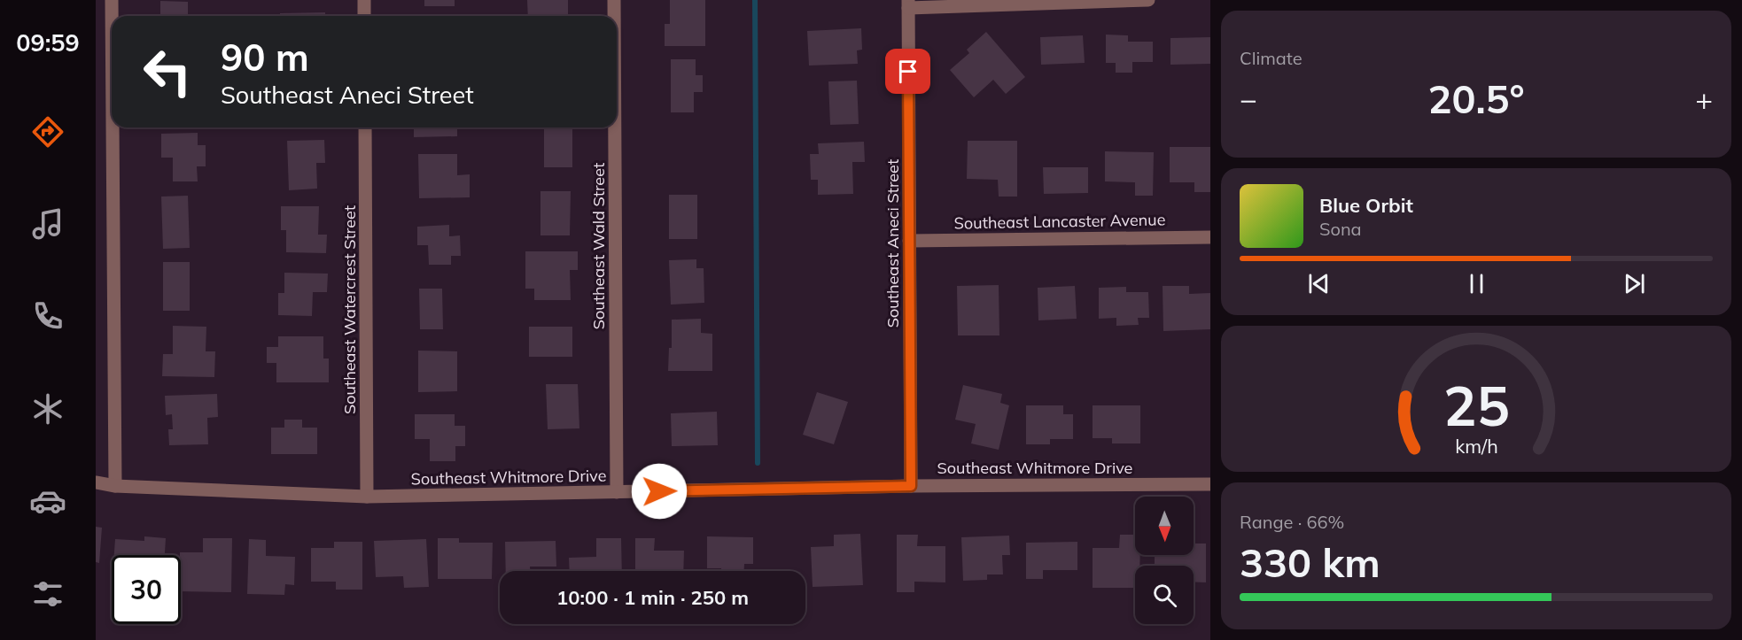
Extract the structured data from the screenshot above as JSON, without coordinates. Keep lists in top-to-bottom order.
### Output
{
  "streets": {
    "street": [
      "Southeast Lancaster Avenue",
      "Southeast Aneci Street",
      "Southeast Wald Street",
      "Southeast Watercrest Street",
      "Southeast Whitmore Drive"
    ]
  },
  "crossings": [
    ["Southeast Lancaster Avenue", "Southeast Aneci Street"],
    ["Southeast Aneci Street", "Southeast Whitmore Drive"],
    ["Southeast Wald Street", "Southeast Whitmore Drive"],
    ["Southeast Watercrest Street", "Southeast Whitmore Drive"]
  ],
  "north": "bottom",
  "page": {
    "tabs": "09:59",
    "tile": [
      "Climate",
      ["Range · 66%", "330 km"]
    ],
    "turn": ["90 m", "Southeast Aneci Street"],
    "heat": ["−", "20.5°", "+"],
    "song": ["Blue Orbit", "Sona"],
    "limit": "30",
    "trip": "10:00 · 1 min · 250 m",
    "gauge": ["25", "km/h"]
  }
}
